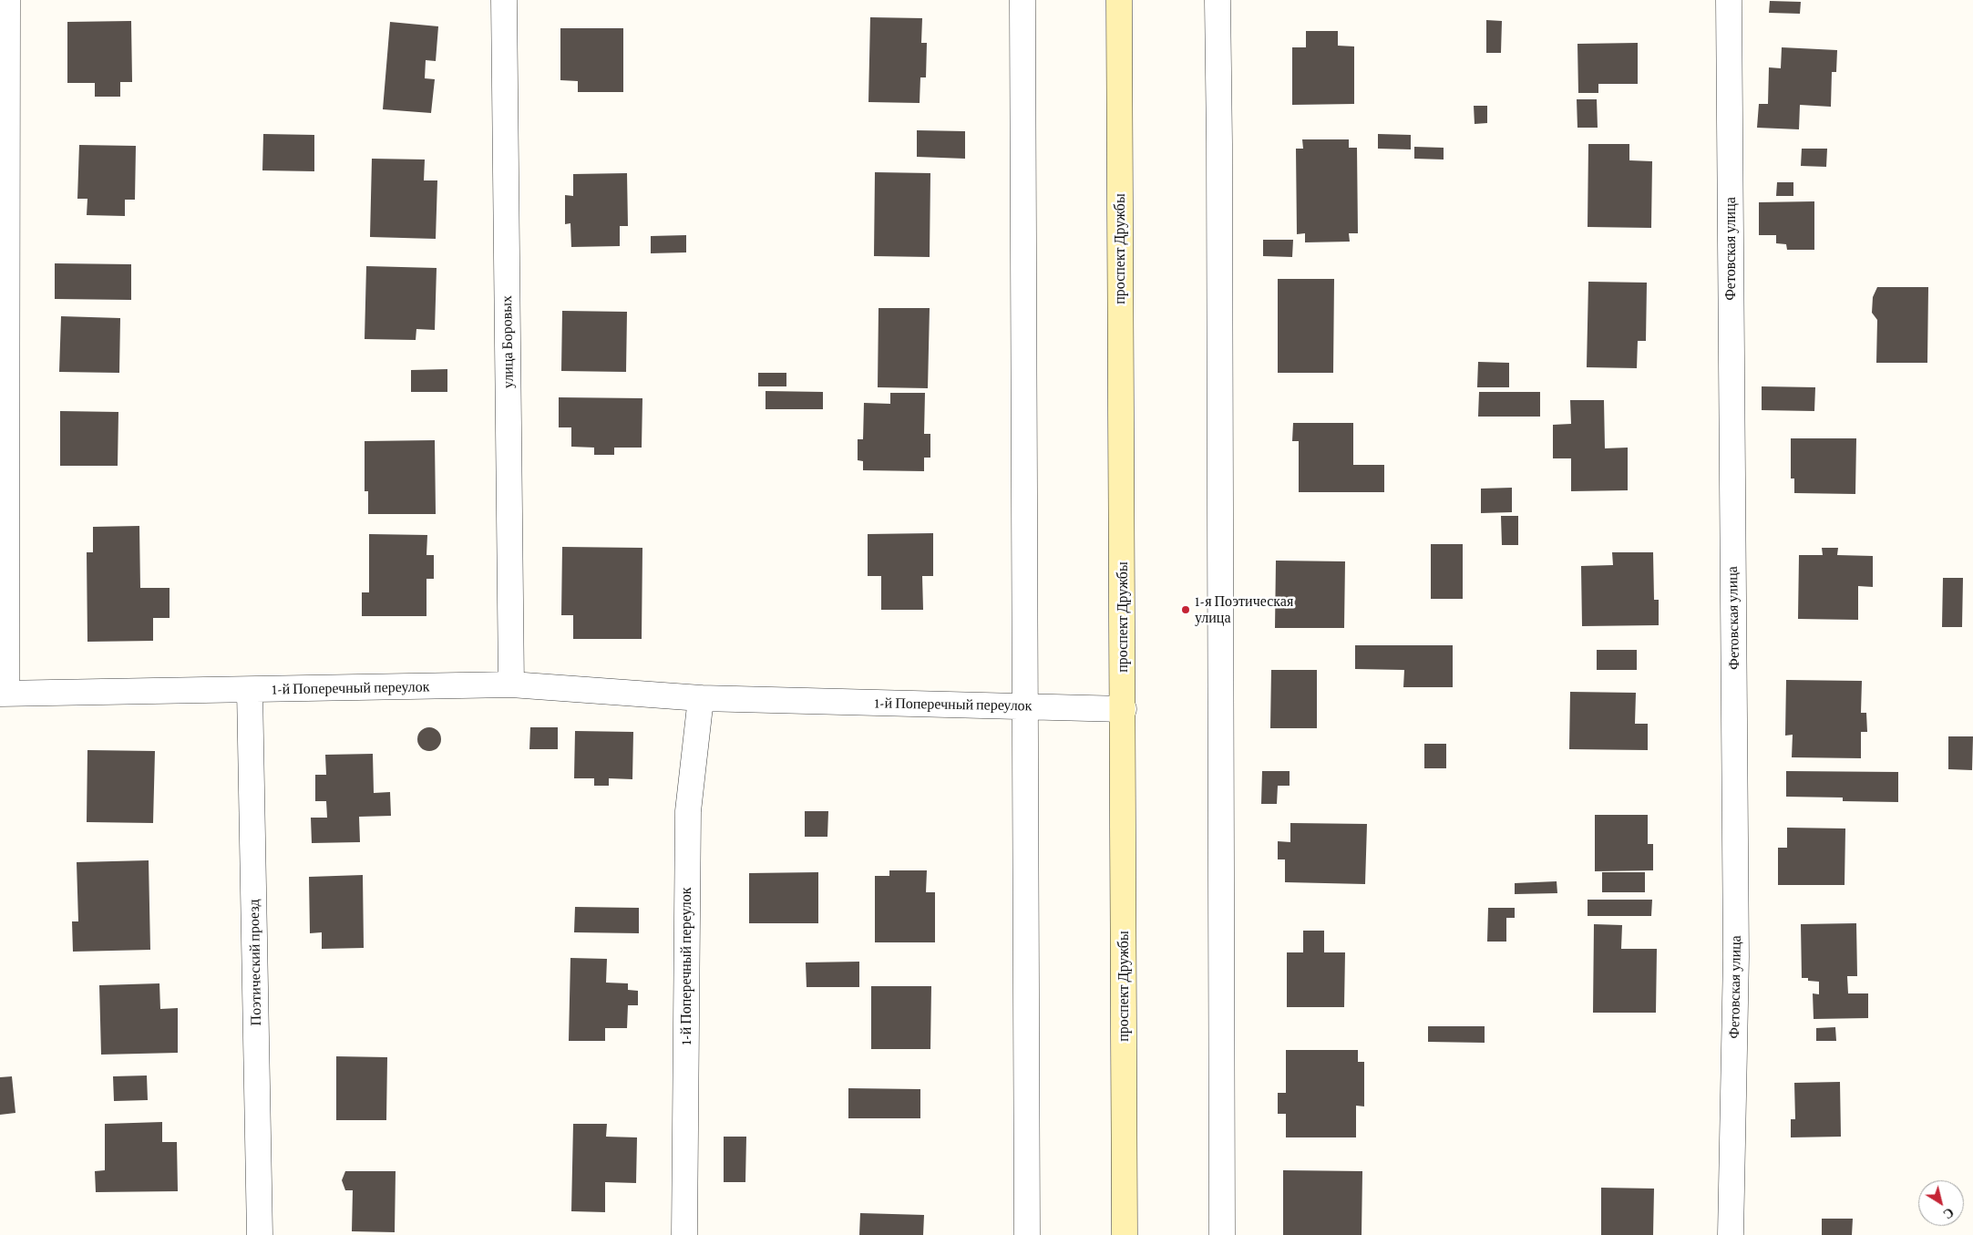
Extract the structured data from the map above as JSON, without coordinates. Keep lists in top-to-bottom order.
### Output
{
  "streets": {
    "main road": ["проспект Дружбы"],
    "street": [
      "Фетовская улица",
      "улица Боровых",
      "1-й Поперечный переулок",
      "Поэтический проезд"
    ]
  },
  "crossings": [
    ["проспект Дружбы", "1-й Поперечный переулок"],
    ["улица Боровых", "1-й Поперечный переулок"],
    ["1-й Поперечный переулок", "Поэтический проезд"]
  ],
  "places": ["1-я Поэтическая улица"],
  "north": "bottom right"
}
